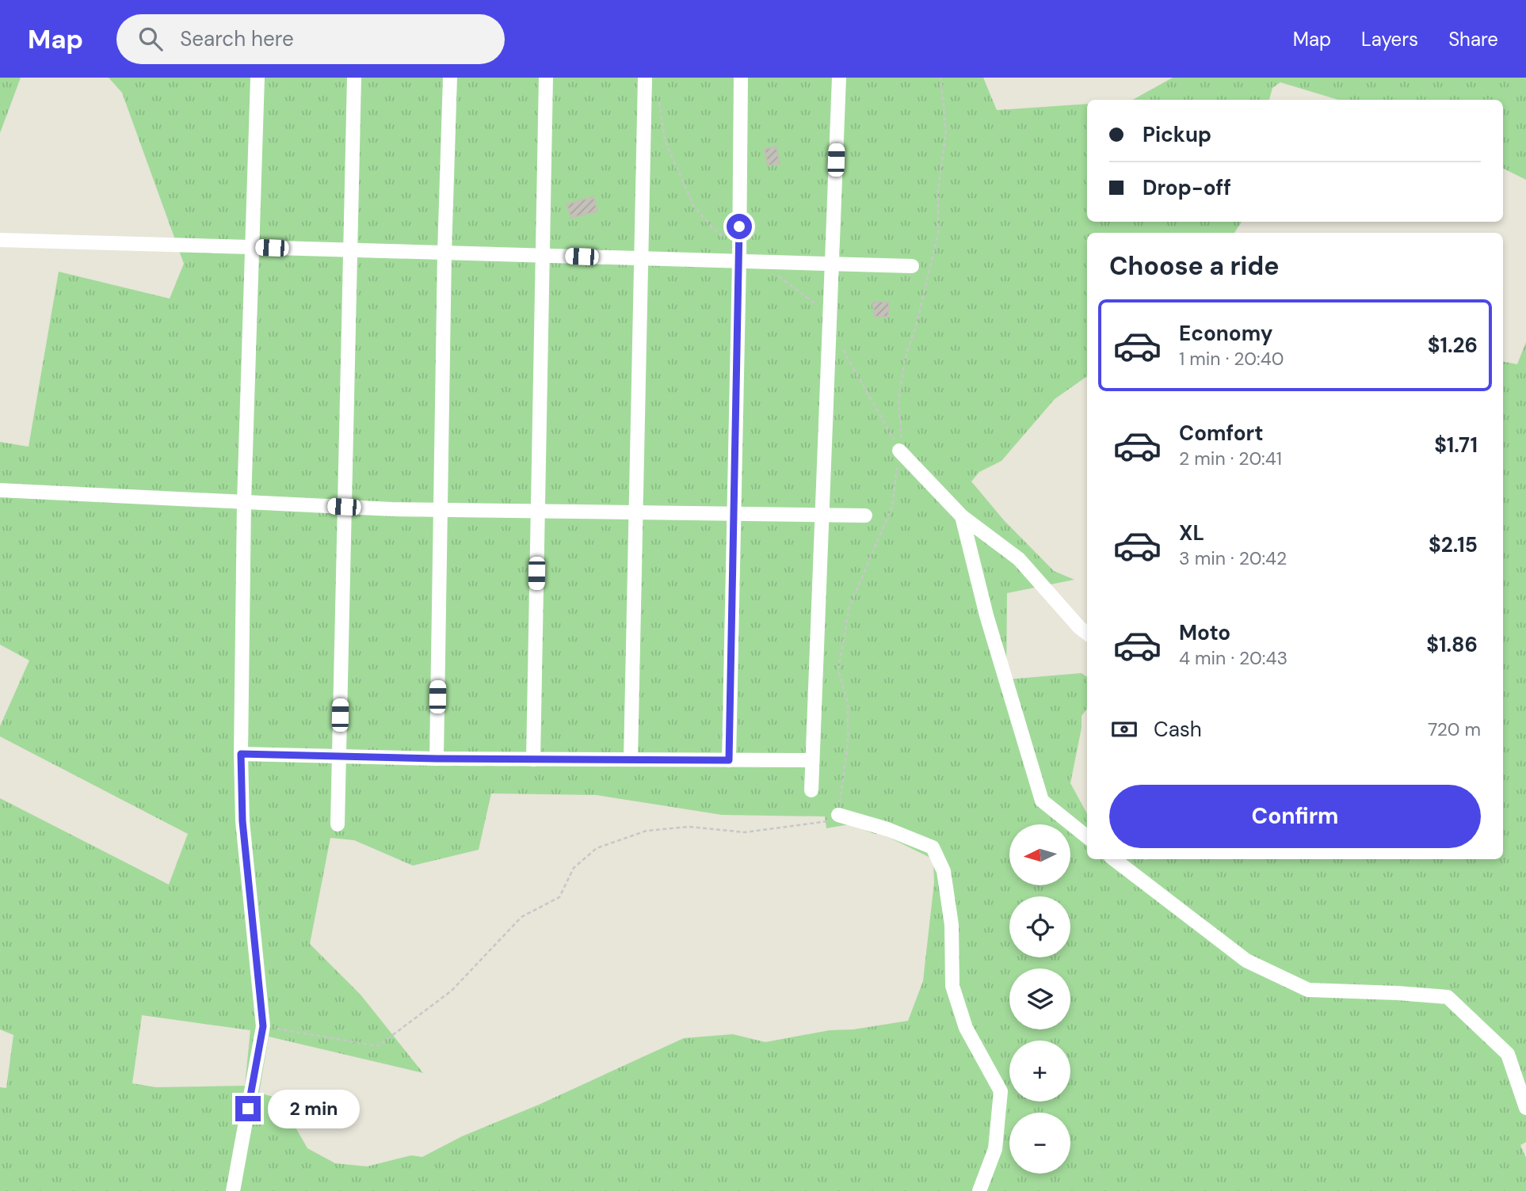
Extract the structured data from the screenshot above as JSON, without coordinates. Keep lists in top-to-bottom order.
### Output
{
  "north": "left",
  "page": {
    "header": "Map",
    "search": "Search here",
    "nav": ["Map", "Layers", "Share"],
    "banner": ["Pickup", "Drop-off"],
    "heading": "Choose a ride",
    "list": [
      {
        "name": "Economy",
        "note": "1 min · 20:40",
        "value": "$1.26"
      },
      {
        "name": "Comfort",
        "note": "2 min · 20:41",
        "value": "$1.71"
      },
      {
        "name": "XL",
        "note": "3 min · 20:42",
        "value": "$2.15"
      },
      {
        "name": "Moto",
        "note": "4 min · 20:43",
        "value": "$1.86"
      }
    ],
    "pay": ["Cash", "720 m"],
    "buttons": "Confirm",
    "map_buttons": ["+", "−"],
    "bubble": "2 min"
  }
}
